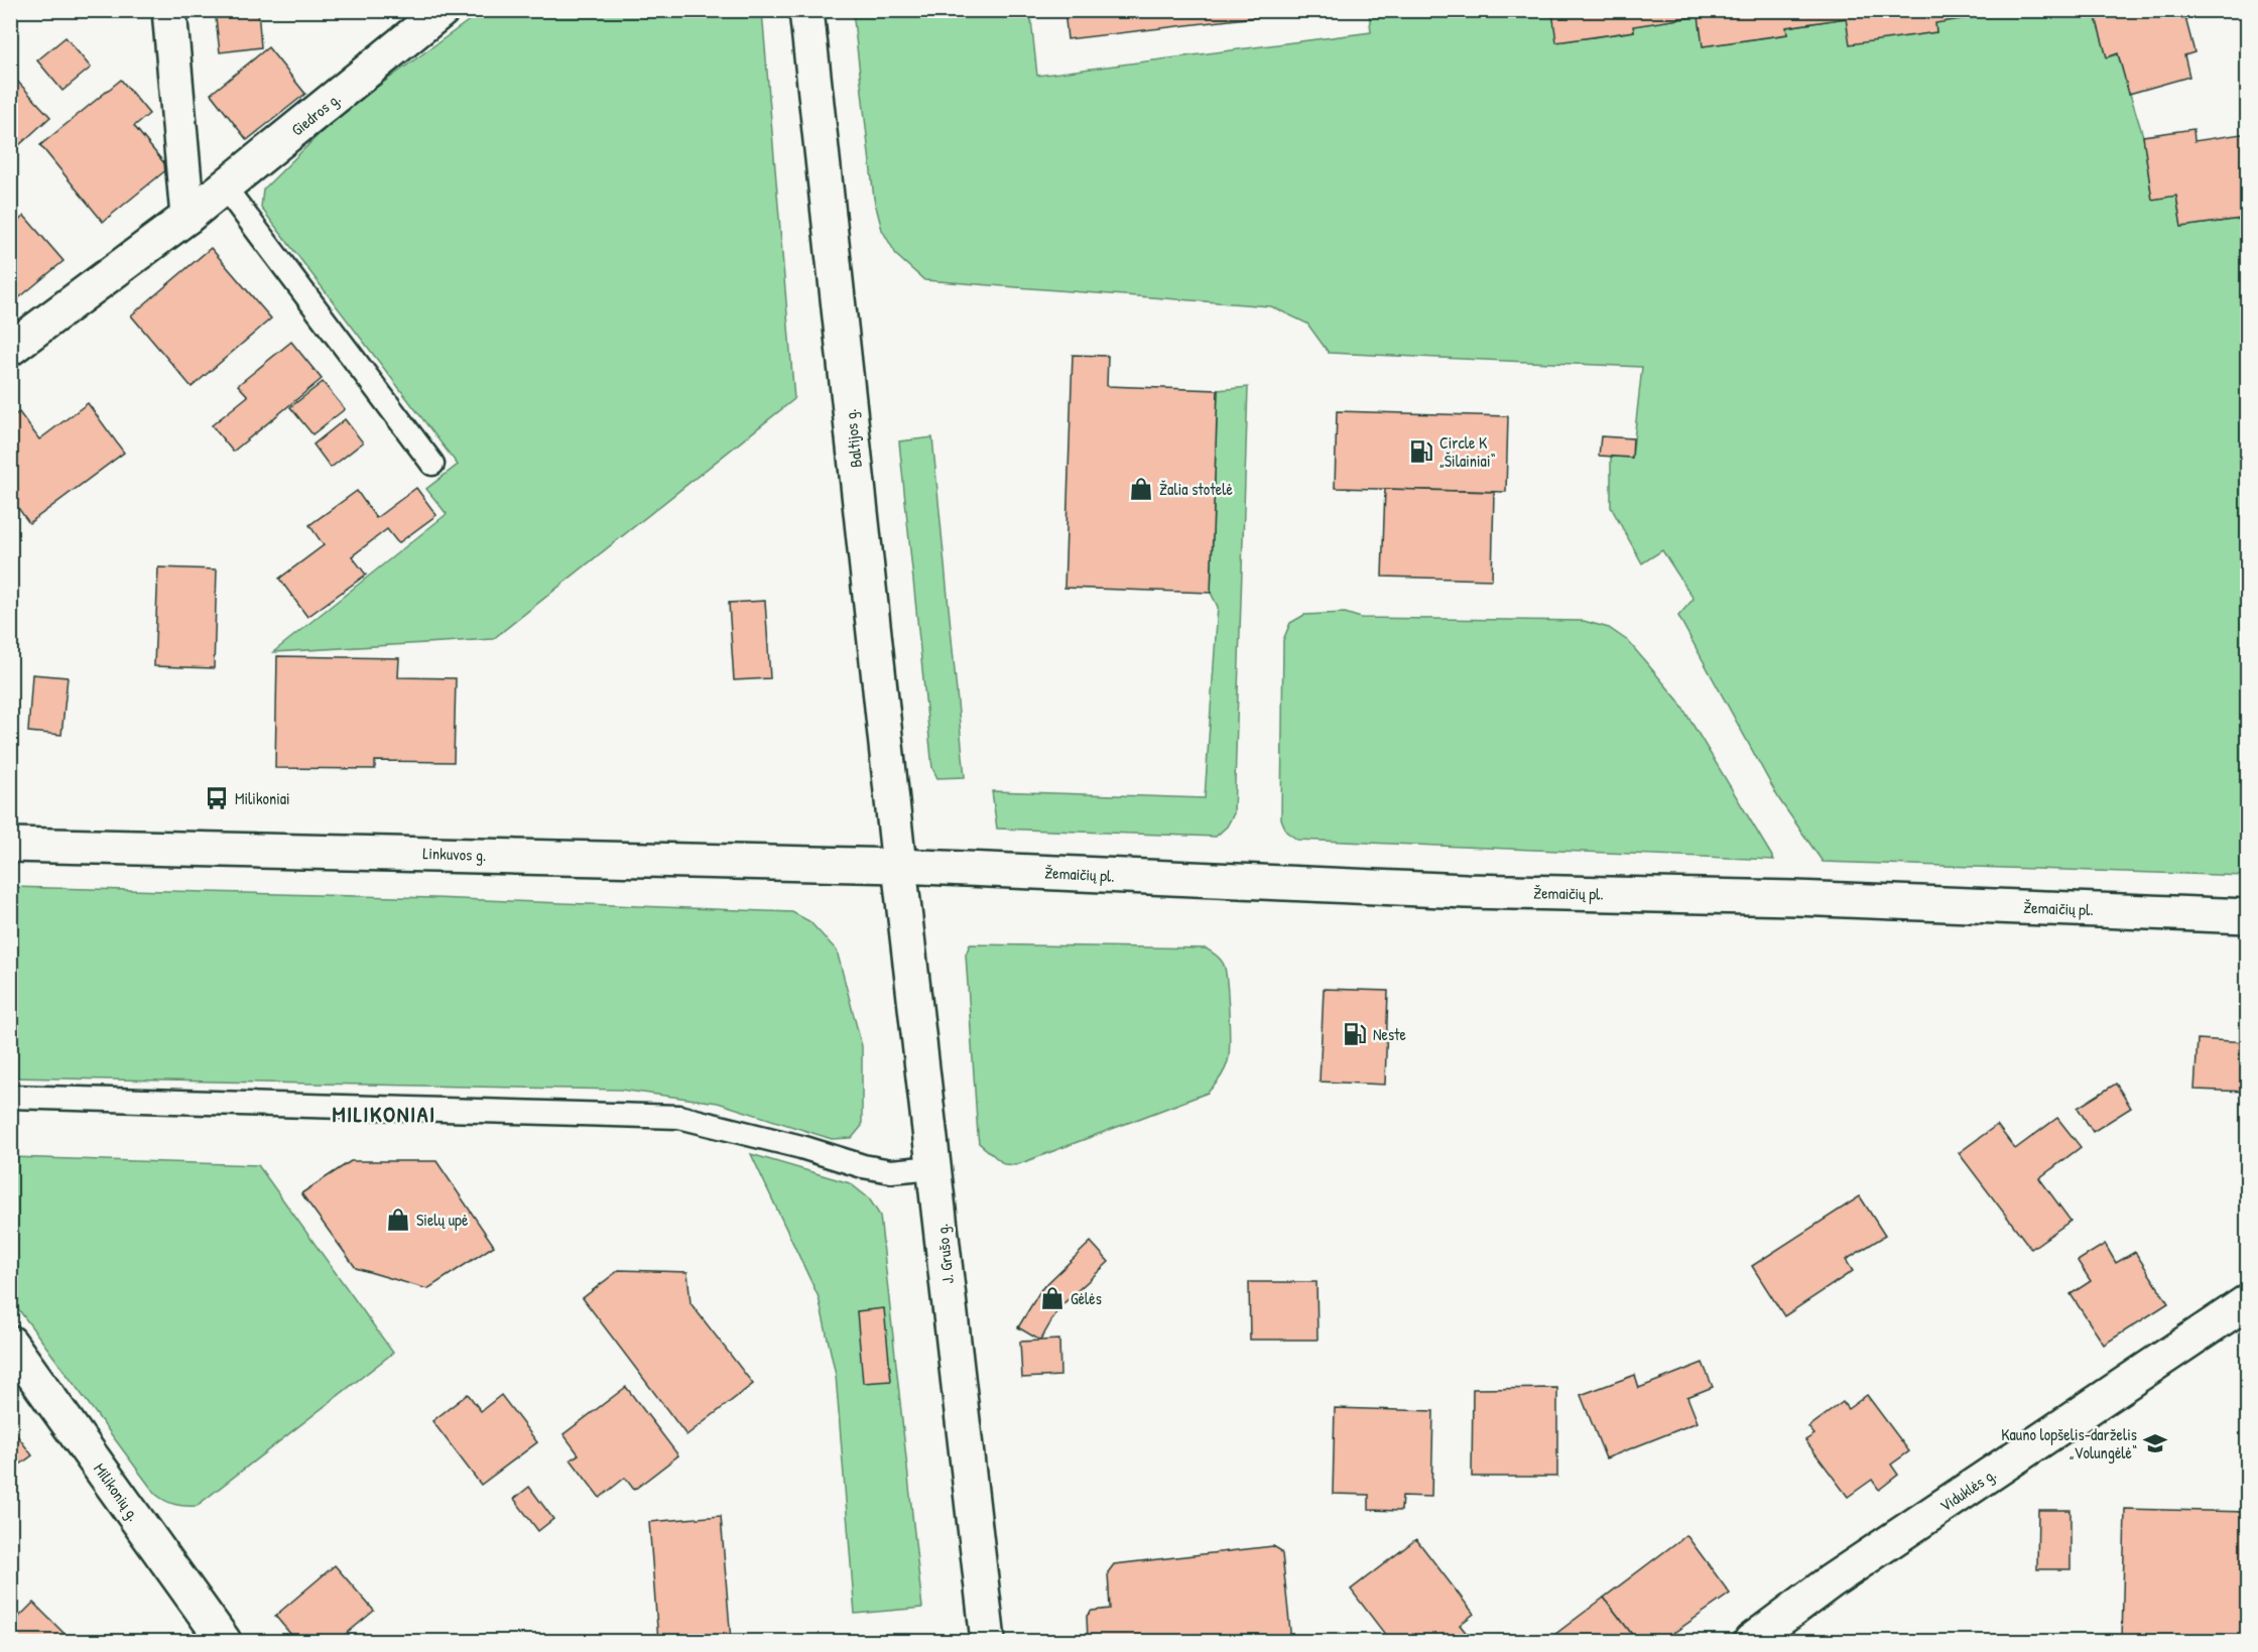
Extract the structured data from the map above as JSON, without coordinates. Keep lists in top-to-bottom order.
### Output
{
  "streets": {
    "main road": [
      "Giedros g.",
      "Baltijos g.",
      "Linkuvos g.",
      "Žemaičių pl.",
      "J. Grušo g.",
      "Viduklės g.",
      "Milikonių g."
    ]
  },
  "crossings": [
    ["Baltijos g.", "Linkuvos g."],
    ["Baltijos g.", "Žemaičių pl."],
    ["Baltijos g.", "J. Grušo g."],
    ["Linkuvos g.", "Žemaičių pl."],
    ["Linkuvos g.", "J. Grušo g."],
    ["Žemaičių pl.", "J. Grušo g."]
  ],
  "districts": ["MILIKONIAI"],
  "places": {
    "fuel station": ["Circle K „Šilainiai“", "Neste"],
    "shop": ["Žalia stotelė", "Sielų upė", "Gėlės"],
    "bus stop": ["Milikoniai"],
    "school or university": ["Kauno lopšelis-darželis „Volungėlė“"]
  }
}
